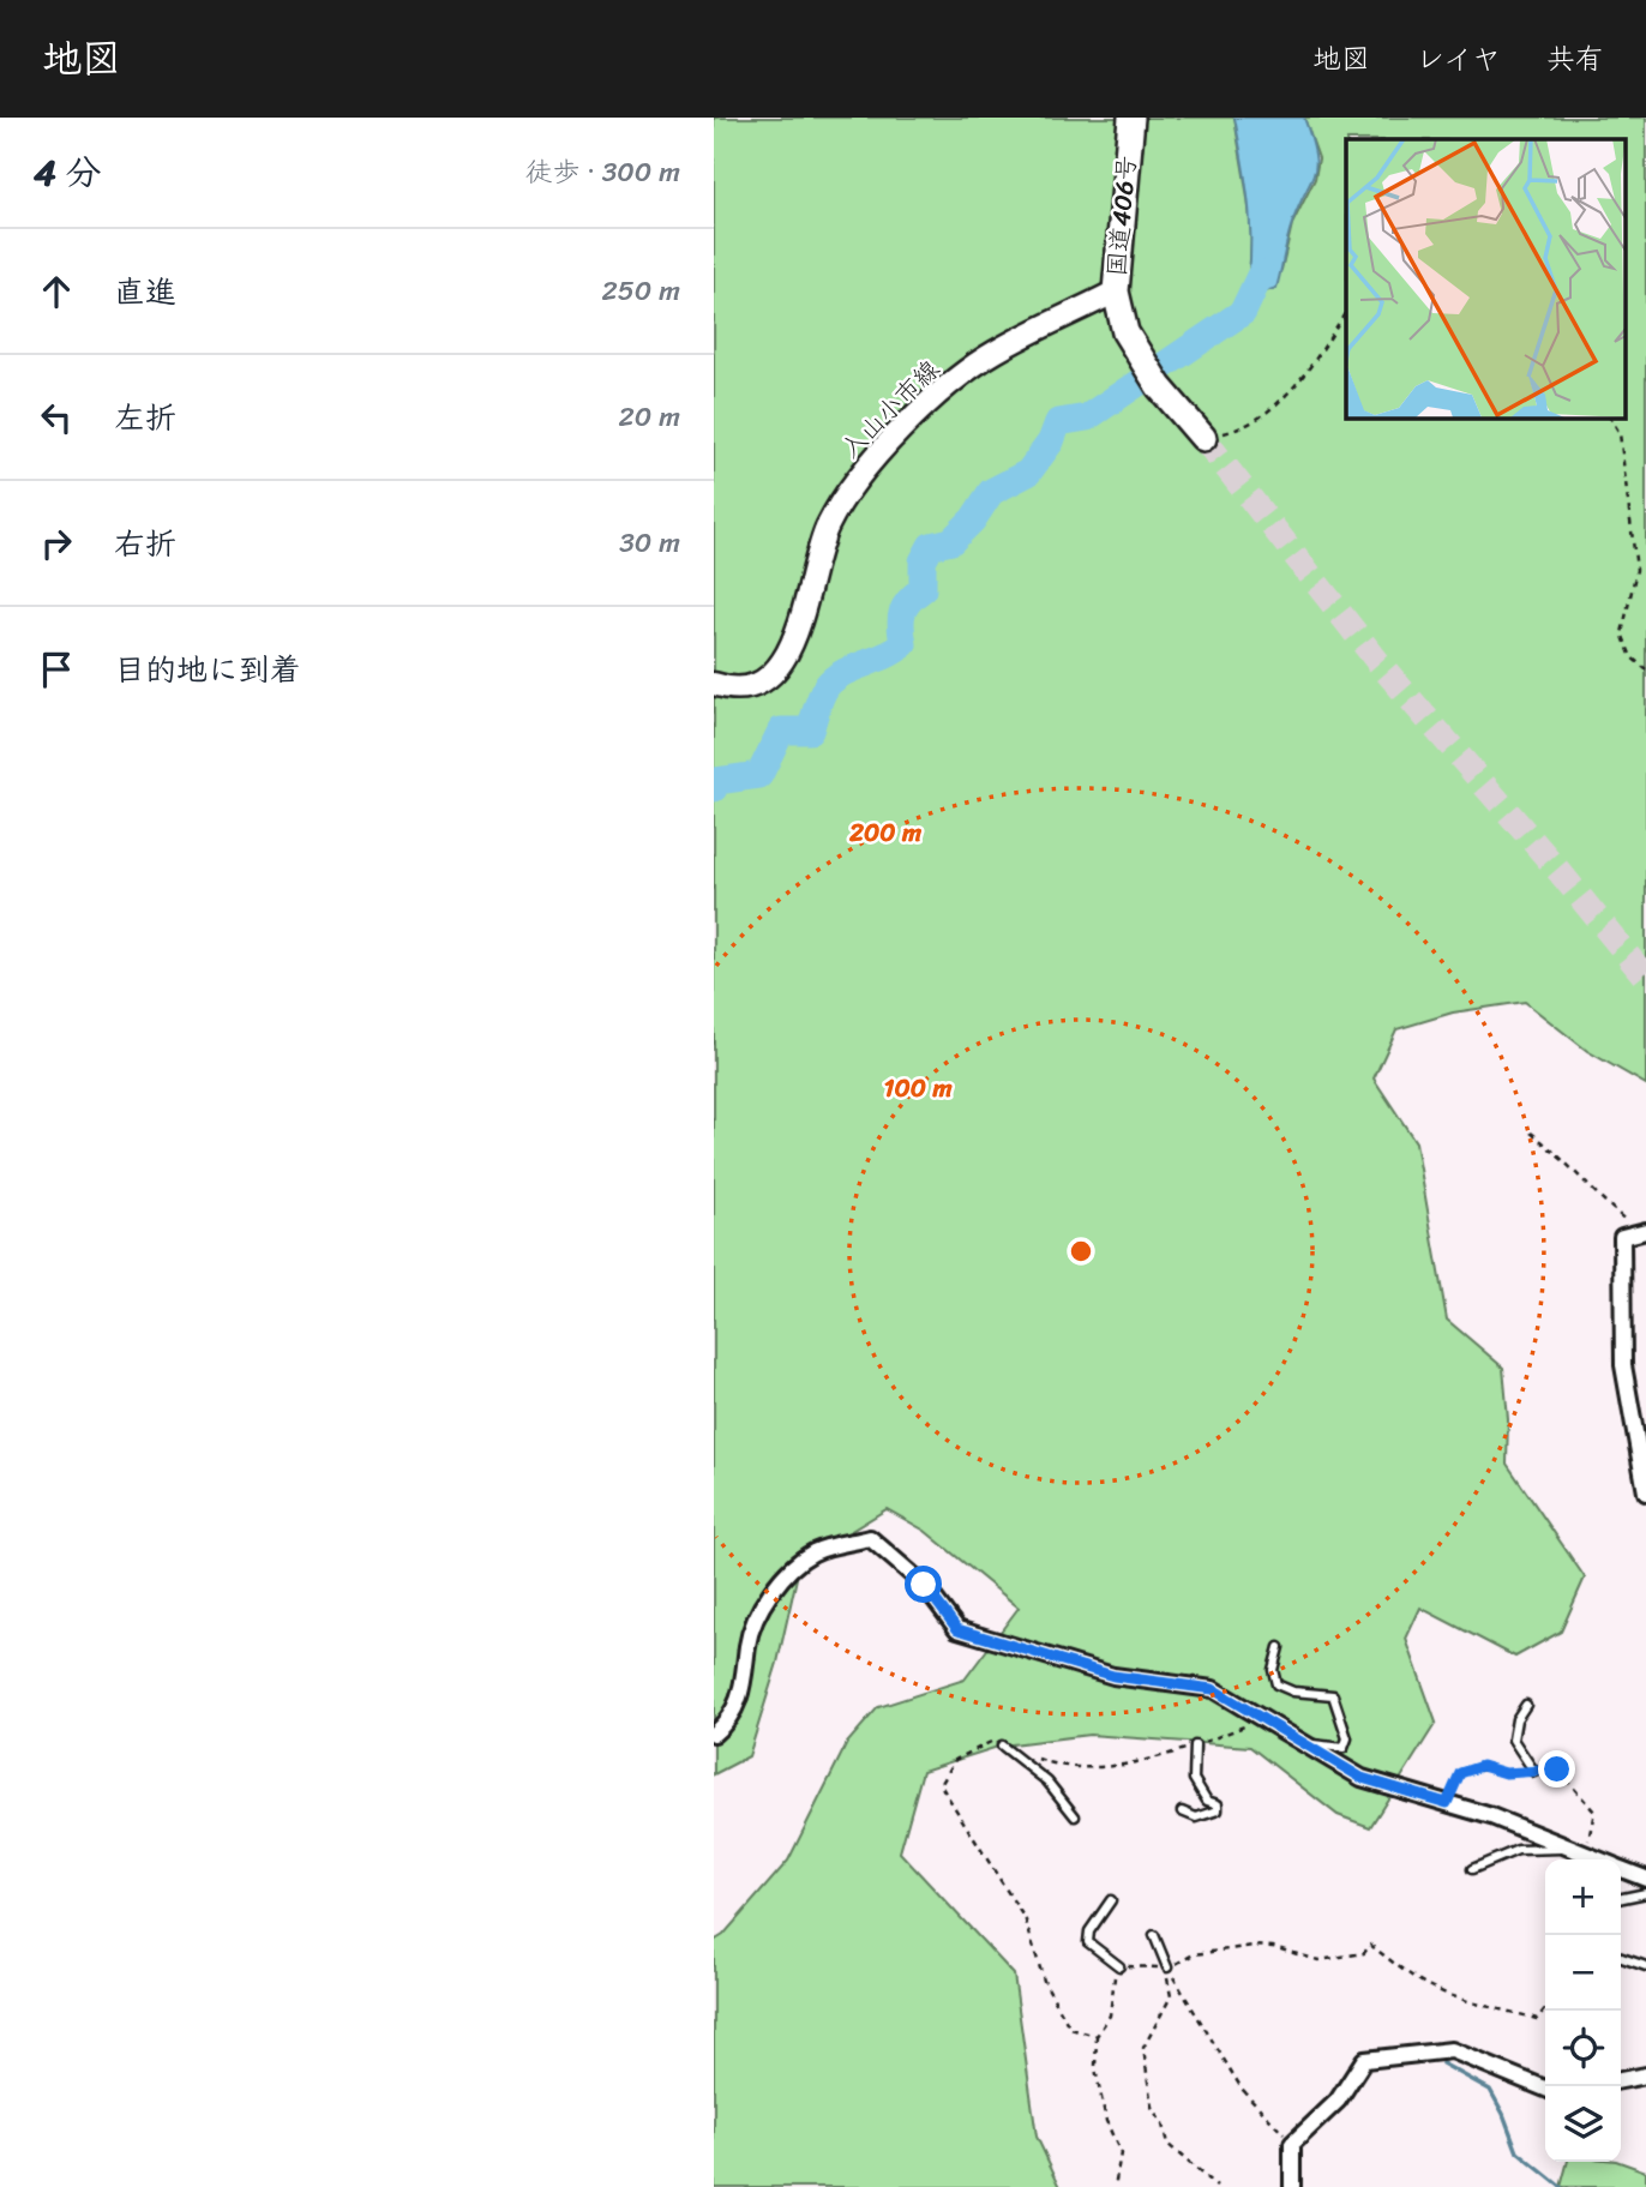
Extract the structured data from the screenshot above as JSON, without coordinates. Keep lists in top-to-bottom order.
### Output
{
  "streets": {
    "highway": ["国道406号"],
    "main road": ["入山小市線"]
  },
  "crossings": [
    ["国道406号", "入山小市線"]
  ],
  "page": {
    "header": "地図",
    "nav": ["地図", "レイヤ", "共有"],
    "heading": ["4 分", "徒歩 · 300 m"],
    "list": [
      ["直進", "250 m"],
      ["左折", "20 m"],
      ["右折", "30 m"],
      "目的地に到着"
    ],
    "map_buttons": ["+", "−"]
  },
  "rings": ["200 m", "100 m"]
}
